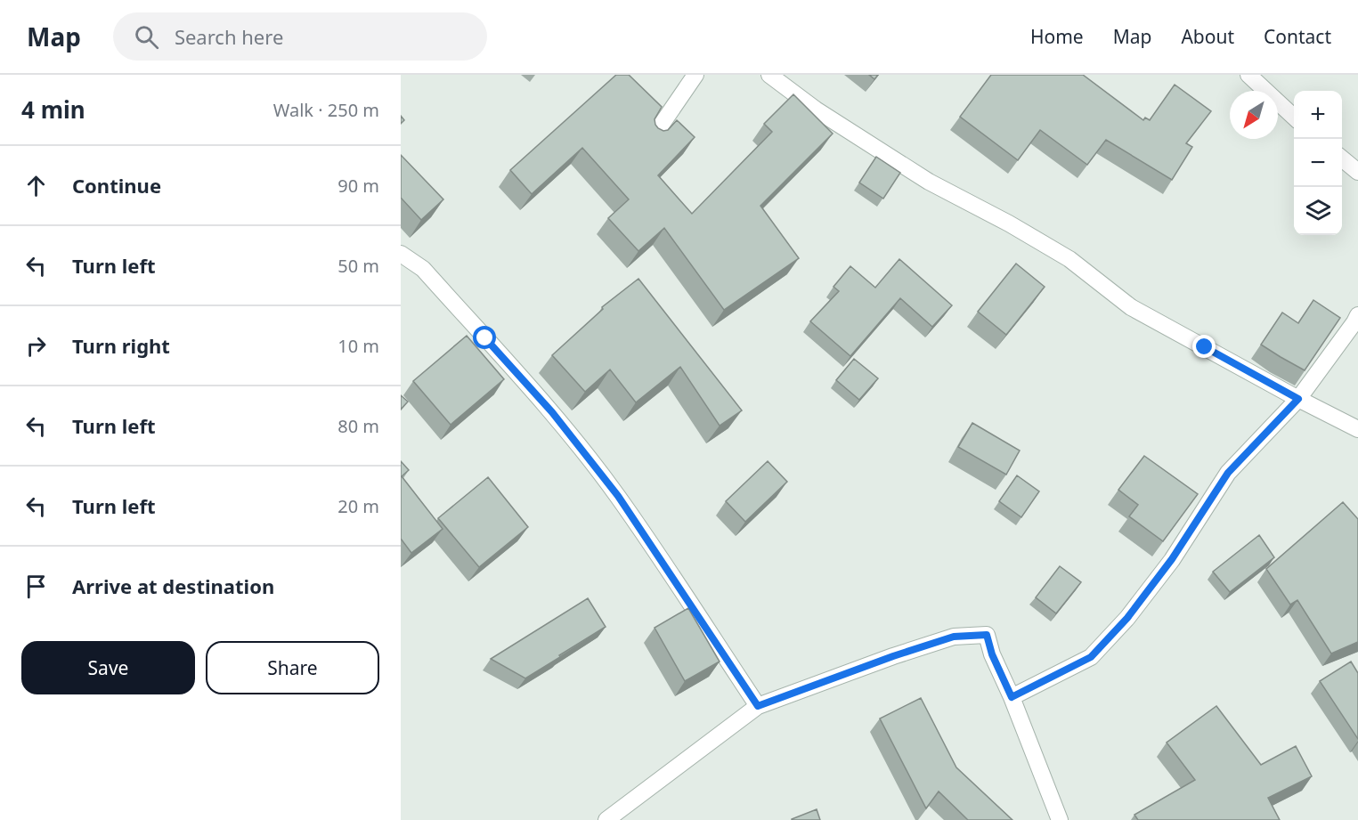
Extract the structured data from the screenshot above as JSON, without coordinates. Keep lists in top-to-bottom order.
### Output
{
  "north": "bottom left",
  "page": {
    "header": "Map",
    "search": "Search here",
    "nav": [
      "Home",
      "Map",
      "About",
      "Contact"
    ],
    "heading": ["4 min", "Walk · 250 m"],
    "map_buttons": ["+", "−"],
    "list": [
      ["Continue", "90 m"],
      ["Turn left", "50 m"],
      ["Turn right", "10 m"],
      ["Turn left", "80 m"],
      ["Turn left", "20 m"],
      "Arrive at destination"
    ],
    "buttons": ["Save", "Share"]
  }
}
